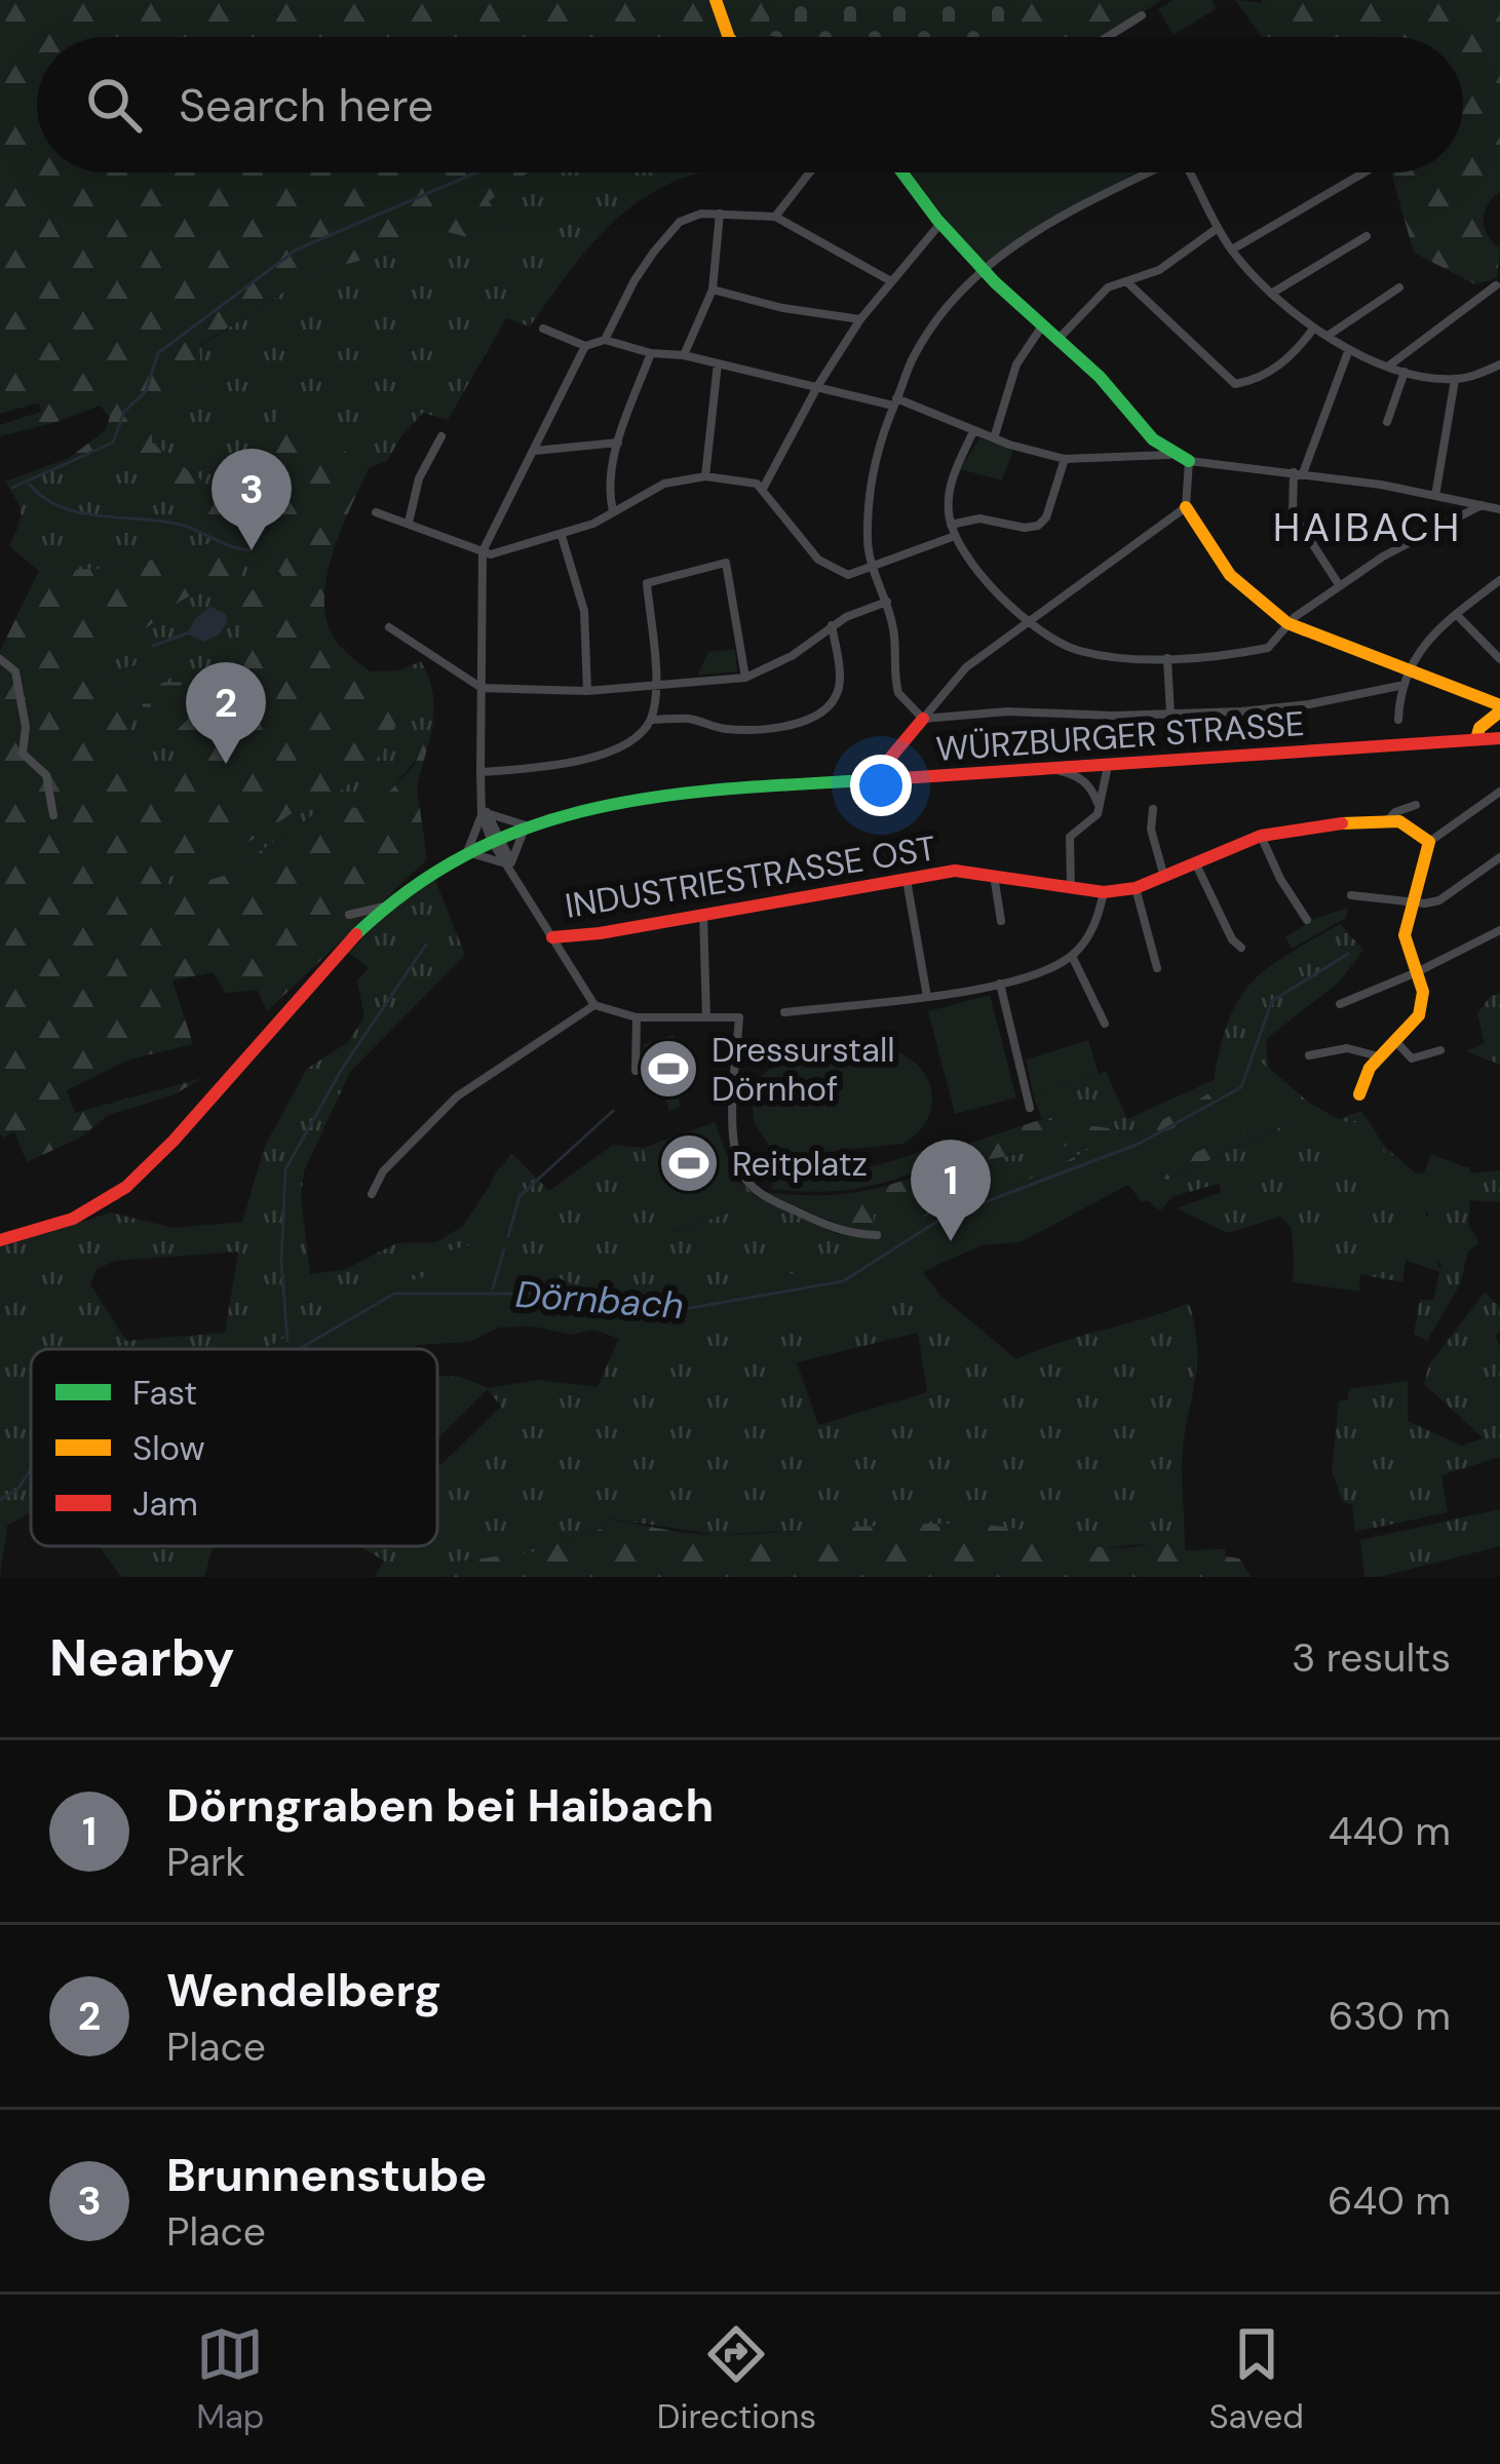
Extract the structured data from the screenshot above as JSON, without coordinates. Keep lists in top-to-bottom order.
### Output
{
  "streets": {
    "street": ["WÜRZBURGER STRASSE", "INDUSTRIESTRASSE OST"]
  },
  "districts": ["HAIBACH"],
  "water": ["Dörnbach"],
  "places": {
    "sports": ["Dressurstall Dörnhof", "Reitplatz"]
  },
  "legend": ["Fast", "Slow", "Jam"],
  "page": {
    "search": "Search here",
    "pins": ["3", "2", "1"],
    "heading": ["Nearby", "3 results"],
    "list": [
      {
        "mark": "1",
        "name": "Dörngraben bei Haibach",
        "note": "Park",
        "value": "440 m"
      },
      {
        "mark": "2",
        "name": "Wendelberg",
        "note": "Place",
        "value": "630 m"
      },
      {
        "mark": "3",
        "name": "Brunnenstube",
        "note": "Place",
        "value": "640 m"
      }
    ],
    "nav": ["Map", "Directions", "Saved"]
  }
}
